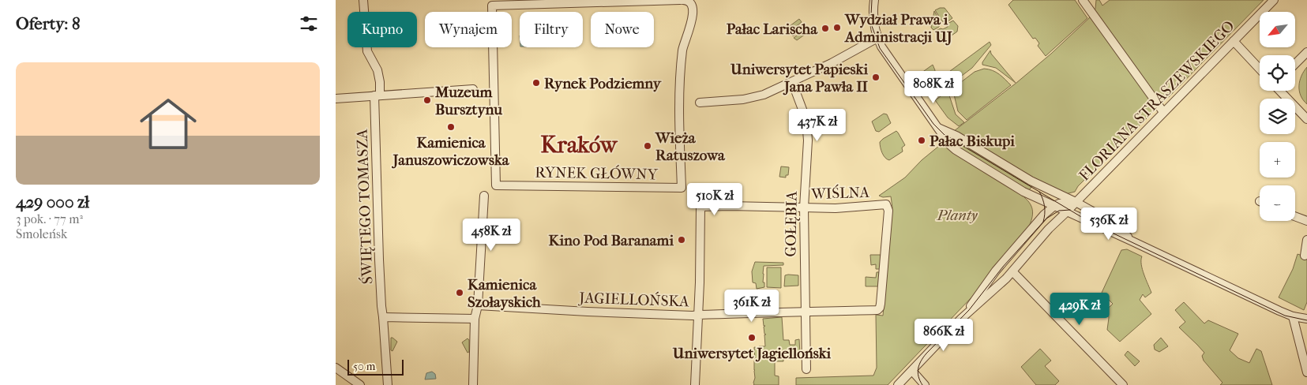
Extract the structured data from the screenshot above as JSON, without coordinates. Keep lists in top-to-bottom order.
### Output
{
  "streets": {
    "street": [
      "FLORIANA STRASZEWSKIEGO",
      "RYNEK GŁÓWNY",
      "WIŚLNA",
      "ŚWIĘTEGO TOMASZA",
      "GOŁĘBIA",
      "JAGIELLOŃSKA"
    ]
  },
  "crossings": [
    ["WIŚLNA", "GOŁĘBIA"],
    ["WIŚLNA", "JAGIELLOŃSKA"],
    ["GOŁĘBIA", "JAGIELLOŃSKA"]
  ],
  "districts": ["Kraków"],
  "parks": ["Planty"],
  "places": [
    "Wydział Prawa i Administracji UJ",
    "Pałac Larischa",
    "Uniwersytet Papieski Jana Pawła II",
    "Rynek Podziemny",
    "Muzeum Bursztynu",
    "Kamienica Januszowiczowska",
    "Pałac Biskupi",
    "Wieża Ratuszowa",
    "Kino Pod Baranami",
    "Kamienica Szołayskich",
    "Uniwersytet Jagielloński"
  ],
  "scale_bar": "50 m",
  "north": "bottom left",
  "page": {
    "heading": "Oferty: 8",
    "map_buttons": ["+", "−"],
    "chip": [
      "Kupno",
      "Wynajem",
      "Filtry",
      "Nowe"
    ],
    "list": [
      {
        "name": "429 000 zł",
        "note": "3 pok. · 77 m² · Smoleńsk"
      }
    ],
    "price": [
      "808K zł",
      "437K zł",
      "510K zł",
      "536K zł",
      "458K zł",
      "361K zł",
      "429K zł",
      "866K zł"
    ],
    "scale": "50 m"
  }
}
